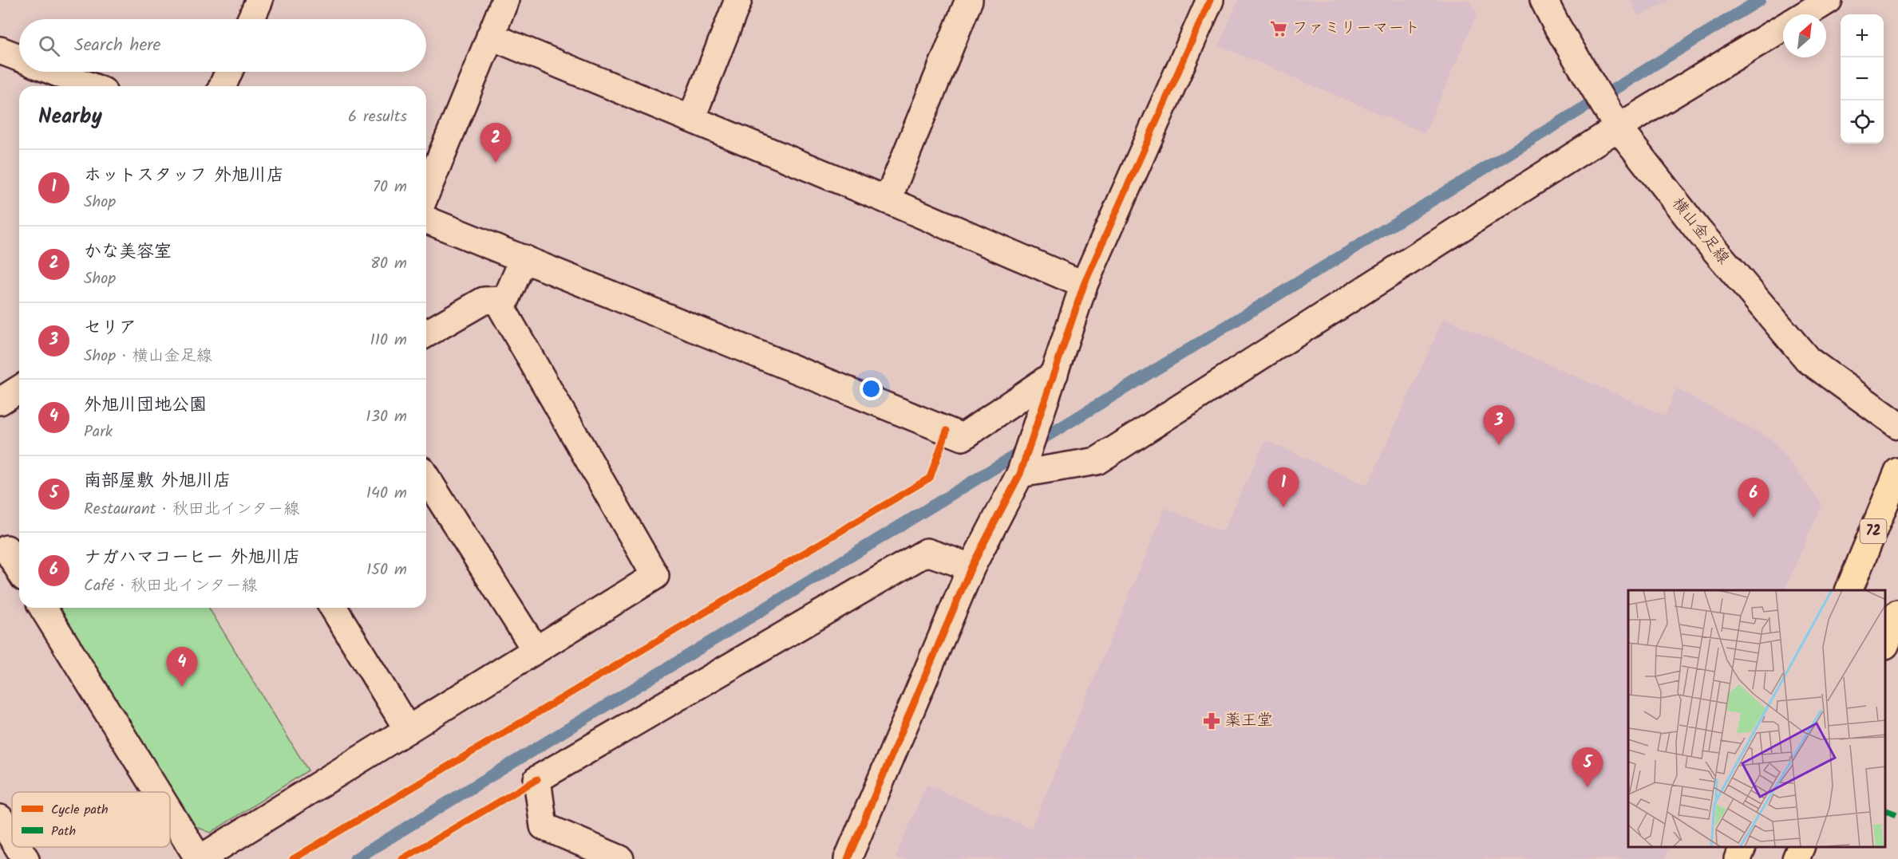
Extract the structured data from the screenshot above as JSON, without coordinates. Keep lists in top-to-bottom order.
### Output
{
  "streets": {
    "main road": ["72"],
    "street": ["横山金足線"]
  },
  "places": {
    "supermarket": ["ファミリーマート"],
    "pharmacy": ["薬王堂"]
  },
  "legend": ["Cycle path", "Path"],
  "north": "top right",
  "page": {
    "map_buttons": ["+", "−"],
    "search": "Search here",
    "heading": ["Nearby", "6 results"],
    "pins": [
      "2",
      "3",
      "1",
      "6",
      "4",
      "5"
    ],
    "list": [
      {
        "mark": "1",
        "name": "ホットスタッフ 外旭川店",
        "note": "Shop",
        "value": "70 m"
      },
      {
        "mark": "2",
        "name": "かな美容室",
        "note": "Shop",
        "value": "80 m"
      },
      {
        "mark": "3",
        "name": "セリア",
        "note": "Shop · 横山金足線",
        "value": "110 m"
      },
      {
        "mark": "4",
        "name": "外旭川団地公園",
        "note": "Park",
        "value": "130 m"
      },
      {
        "mark": "5",
        "name": "南部屋敷 外旭川店",
        "note": "Restaurant · 秋田北インター線",
        "value": "140 m"
      },
      {
        "mark": "6",
        "name": "ナガハマコーヒー 外旭川店",
        "note": "Café · 秋田北インター線",
        "value": "150 m"
      }
    ]
  }
}
